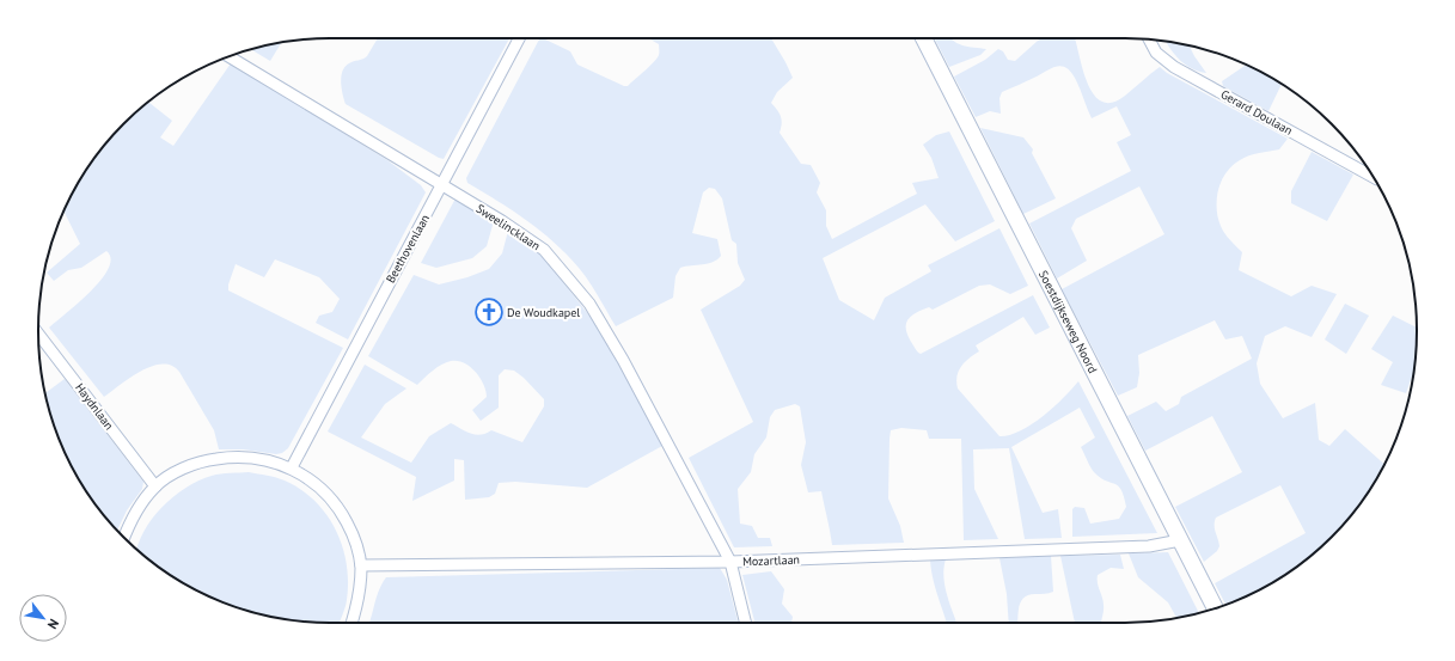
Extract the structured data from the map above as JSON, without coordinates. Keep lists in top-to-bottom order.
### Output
{
  "streets": {
    "main road": ["Soestdijkseweg Noord"],
    "street": [
      "Gerard Doulaan",
      "Sweelincklaan",
      "Beethovenlaan",
      "Haydnlaan",
      "Mozartlaan"
    ]
  },
  "crossings": [
    ["Sweelincklaan", "Beethovenlaan"],
    ["Sweelincklaan", "Mozartlaan"],
    ["Soestdijkseweg Noord", "Mozartlaan"]
  ],
  "places": {
    "church": ["De Woudkapel"]
  },
  "north": "bottom right"
}
